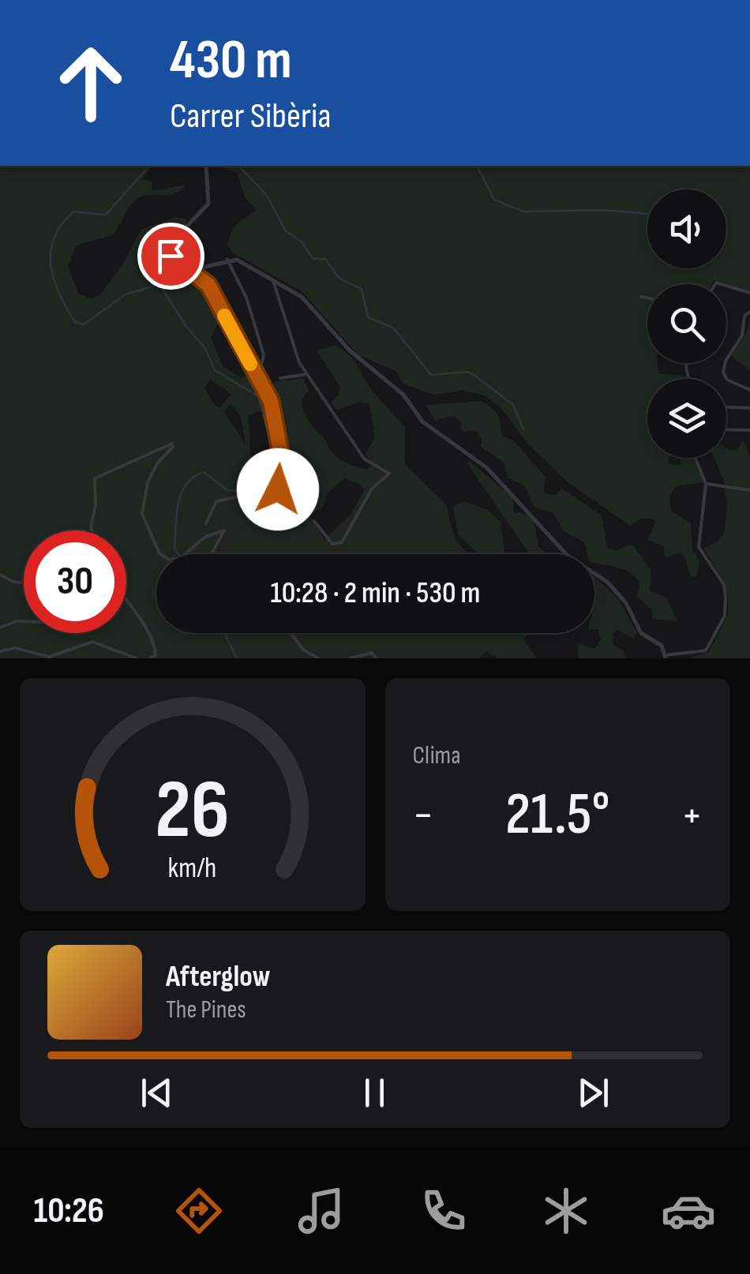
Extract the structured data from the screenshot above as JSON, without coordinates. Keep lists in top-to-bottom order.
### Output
{
  "page": {
    "turn": ["430 m", "Carrer Sibèria"],
    "limit": "30",
    "trip": "10:28 · 2 min · 530 m",
    "tile": "Clima",
    "heat": ["−", "21.5°", "+"],
    "song": ["Afterglow", "The Pines"],
    "tabs": "10:26",
    "gauge": ["26", "km/h"]
  }
}
